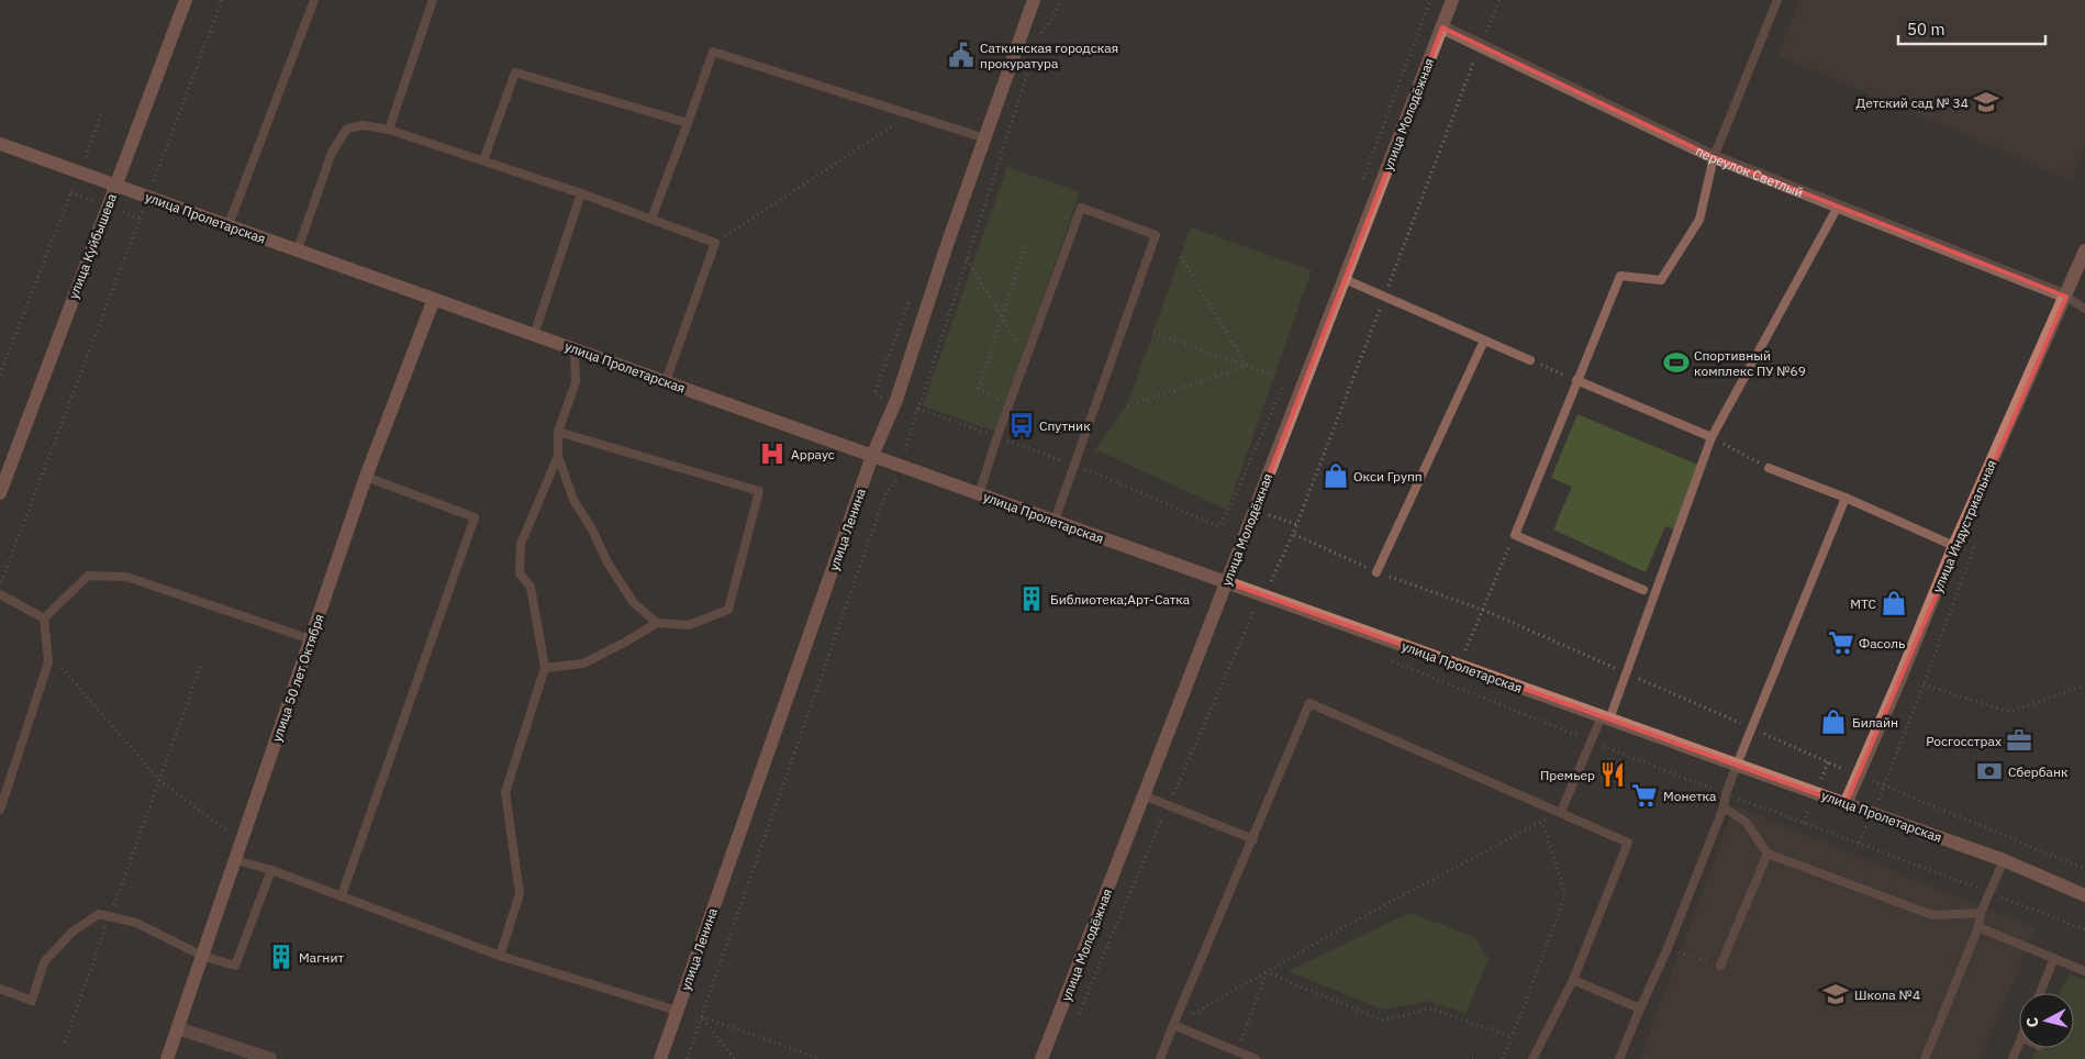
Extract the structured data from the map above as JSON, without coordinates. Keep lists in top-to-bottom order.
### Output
{
  "streets": {
    "main road": [
      "улица Молодёжная",
      "улица Пролетарская",
      "улица Куйбышева",
      "улица Индустриальная",
      "улица Ленина",
      "улица 50 лет Октября"
    ],
    "street": ["переулок Светлый"]
  },
  "crossings": [
    ["улица Молодёжная", "переулок Светлый"],
    ["улица Молодёжная", "улица Пролетарская"],
    ["переулок Светлый", "улица Индустриальная"],
    ["улица Пролетарская", "улица Куйбышева"],
    ["улица Пролетарская", "улица Индустриальная"],
    ["улица Пролетарская", "улица Ленина"],
    ["улица Пролетарская", "улица 50 лет Октября"]
  ],
  "places": {
    "public building": ["Саткинская городская прокуратура"],
    "school or university": ["Детский сад № 34", "Школа №4"],
    "sports": ["Спортивный комплекс ПУ №69"],
    "bus stop": ["Спутник"],
    "hospital": ["Арраус"],
    "shop": ["Окси Групп", "МТС", "Билайн"],
    "building": ["Библиотека;Арт-Сатка", "Магнит"],
    "supermarket": ["Фасоль", "Монетка"],
    "office": ["Росгосстрах"],
    "bank": ["Сбербанк"],
    "restaurant": ["Премьер"]
  },
  "scale_bar": "50 m",
  "north": "left"
}
